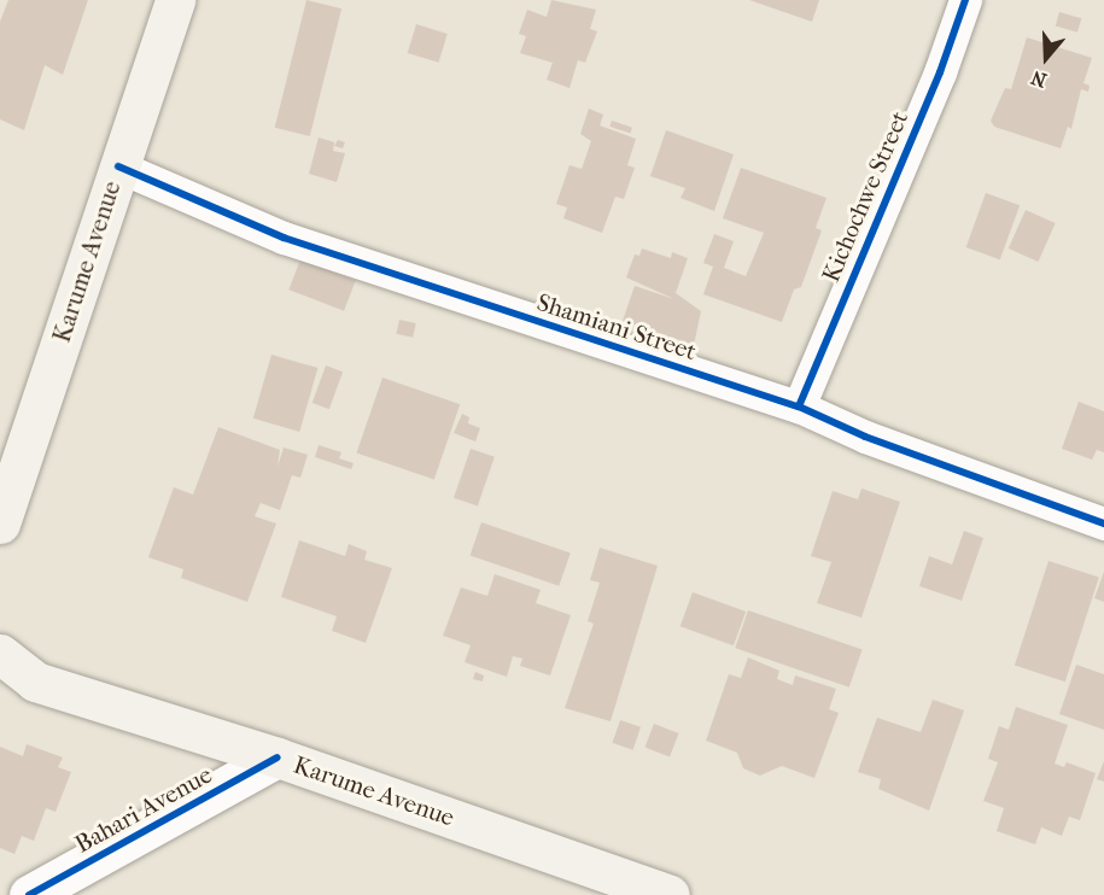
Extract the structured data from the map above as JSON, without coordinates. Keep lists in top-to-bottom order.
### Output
{
  "streets": {
    "main road": ["Karume Avenue"],
    "street": ["Kichochwe Street", "Shamiani Street", "Bahari Avenue"]
  },
  "crossings": [
    ["Kichochwe Street", "Shamiani Street"],
    ["Karume Avenue", "Shamiani Street"],
    ["Karume Avenue", "Bahari Avenue"]
  ],
  "north": "bottom"
}
